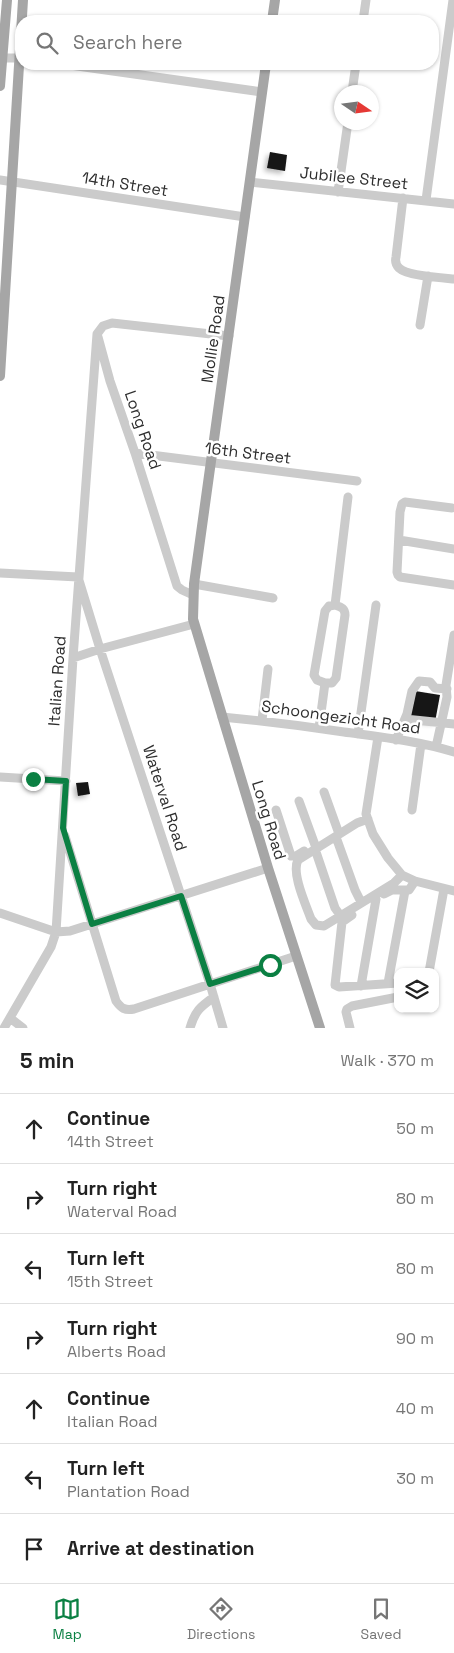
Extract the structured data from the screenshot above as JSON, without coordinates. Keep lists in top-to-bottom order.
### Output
{
  "streets": {
    "main road": ["Mollie Road", "Long Road"],
    "street": [
      "Jubilee Street",
      "14th Street",
      "16th Street",
      "Italian Road",
      "Schoongezicht Road",
      "Waterval Road"
    ]
  },
  "crossings": [
    ["Jubilee Street", "Mollie Road"],
    ["14th Street", "Mollie Road"],
    ["Mollie Road", "Long Road"],
    ["Mollie Road", "16th Street"],
    ["Long Road", "16th Street"],
    ["Long Road", "Italian Road"],
    ["Long Road", "Schoongezicht Road"],
    ["Italian Road", "Waterval Road"]
  ],
  "north": "right",
  "page": {
    "search": "Search here",
    "heading": ["5 min", "Walk · 370 m"],
    "list": [
      ["Continue", "14th Street", "50 m"],
      ["Turn right", "Waterval Road", "80 m"],
      ["Turn left", "15th Street", "80 m"],
      ["Turn right", "Alberts Road", "90 m"],
      ["Continue", "Italian Road", "40 m"],
      ["Turn left", "Plantation Road", "30 m"],
      "Arrive at destination"
    ],
    "nav": ["Map", "Directions", "Saved"]
  }
}
